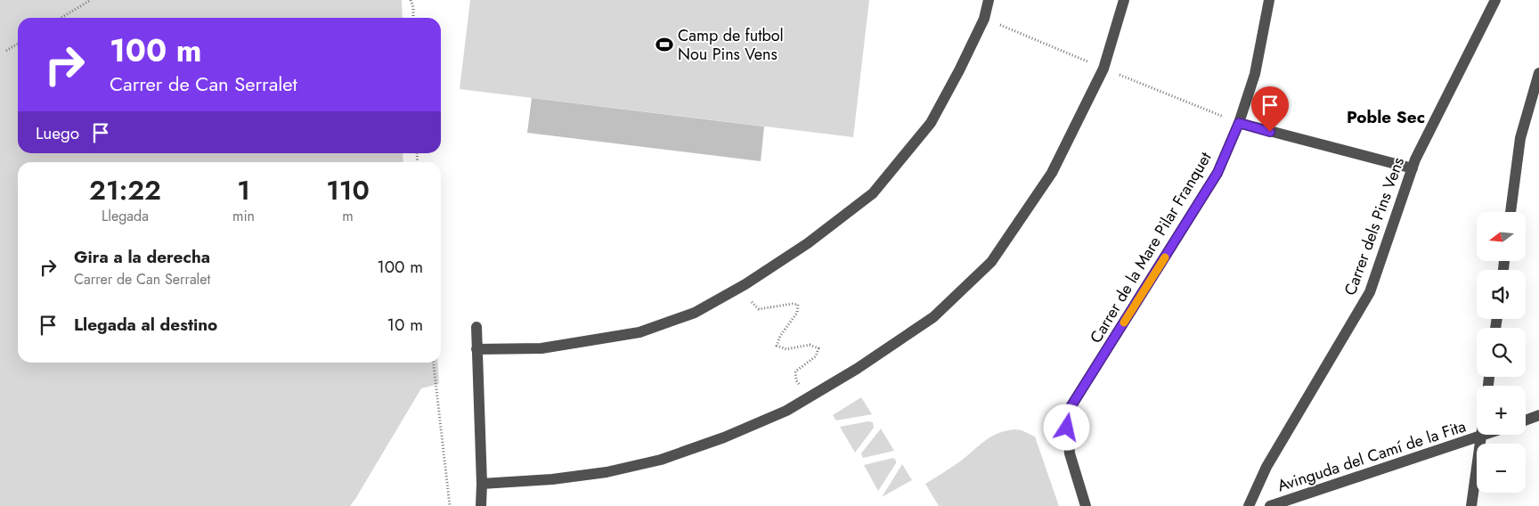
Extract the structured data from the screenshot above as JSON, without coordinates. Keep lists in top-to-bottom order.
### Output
{
  "streets": {
    "street": ["Carrer dels Pins Vens", "Carrer de la Mare Pilar Franquet", "Avinguda del Camí de la Fita"]
  },
  "districts": ["Poble Sec"],
  "places": {
    "sports": ["Camp de futbol Nou Pins Vens"]
  },
  "north": "left",
  "page": {
    "turn": ["100 m", "Carrer de Can Serralet"],
    "then": "Luego",
    "eta": [
      "21:22",
      "Llegada",
      "1",
      "min",
      "110",
      "m"
    ],
    "map_buttons": ["+", "−"],
    "list": [
      {
        "name": "Gira a la derecha",
        "note": "Carrer de Can Serralet",
        "value": "100 m"
      },
      {
        "name": "Llegada al destino",
        "value": "10 m"
      }
    ]
  }
}
